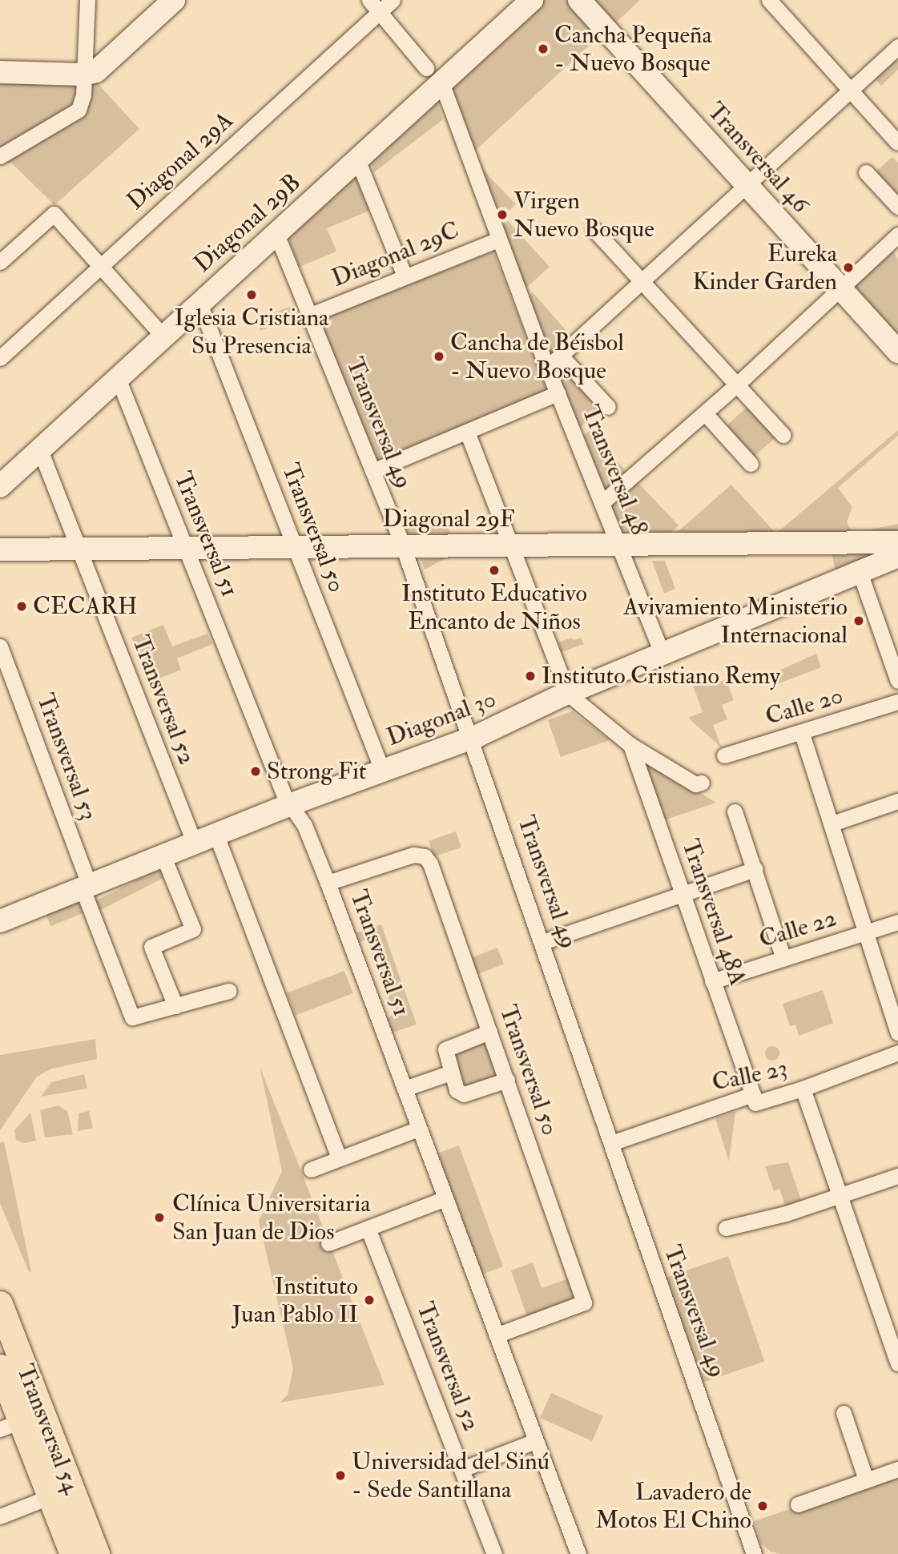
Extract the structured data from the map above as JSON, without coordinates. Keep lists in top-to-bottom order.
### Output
{
  "streets": {
    "main road": ["Transversal 54"],
    "street": [
      "Transversal 46",
      "Diagonal 29A",
      "Diagonal 29B",
      "Diagonal 29C",
      "Transversal 49",
      "Transversal 48",
      "Diagonal 29F",
      "Transversal 50",
      "Transversal 51",
      "Transversal 52",
      "Calle 20",
      "Diagonal 30",
      "Transversal 53",
      "Transversal 48A",
      "Calle 22",
      "Calle 23"
    ]
  },
  "crossings": [
    ["Diagonal 29A", "Transversal 48"],
    ["Diagonal 29B", "Transversal 49"],
    ["Diagonal 29B", "Transversal 48"],
    ["Diagonal 29B", "Transversal 50"],
    ["Diagonal 29B", "Transversal 51"],
    ["Diagonal 29B", "Transversal 52"],
    ["Diagonal 29C", "Transversal 49"],
    ["Diagonal 29C", "Transversal 48"],
    ["Transversal 49", "Diagonal 29F"],
    ["Transversal 49", "Diagonal 30"],
    ["Transversal 49", "Calle 23"],
    ["Transversal 48", "Diagonal 29F"],
    ["Transversal 48", "Diagonal 30"],
    ["Diagonal 29F", "Transversal 50"],
    ["Diagonal 29F", "Transversal 51"],
    ["Diagonal 29F", "Transversal 52"],
    ["Transversal 50", "Transversal 51"],
    ["Transversal 50", "Diagonal 30"],
    ["Transversal 51", "Diagonal 30"],
    ["Transversal 52", "Diagonal 30"],
    ["Diagonal 30", "Transversal 53"],
    ["Transversal 48A", "Calle 22"],
    ["Transversal 48A", "Calle 23"]
  ],
  "places": [
    "Cancha Pequeña - Nuevo Bosque",
    "Virgen Nuevo Bosque",
    "Eureka Kinder Garden",
    "Iglesia Cristiana Su Presencia",
    "Cancha de Béisbol - Nuevo Bosque",
    "Instituto Educativo Encanto de Niños",
    "CECARH",
    "Avivamiento Ministerio Internacional",
    "Instituto Cristiano Remy",
    "Strong Fit",
    "Clínica Universitaria San Juan de Dios",
    "Instituto Juan Pablo II",
    "Universidad del Sinú - Sede Santillana",
    "Lavadero de Motos El Chino"
  ]
}
